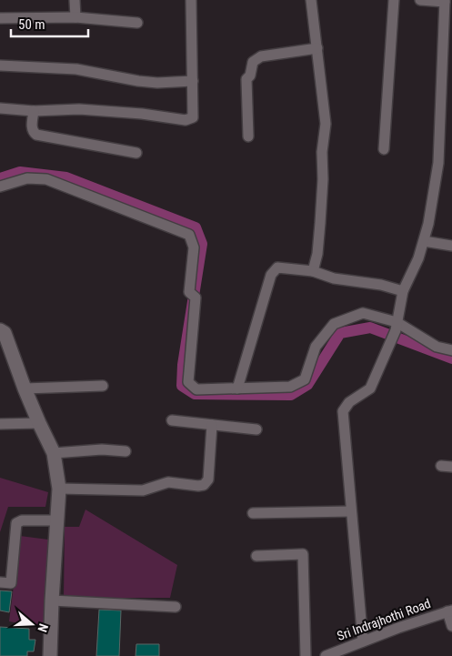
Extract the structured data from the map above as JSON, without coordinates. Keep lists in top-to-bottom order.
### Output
{
  "streets": {
    "street": ["Sri Indrajhothi Road"]
  },
  "scale_bar": "50 m",
  "north": "right"
}
